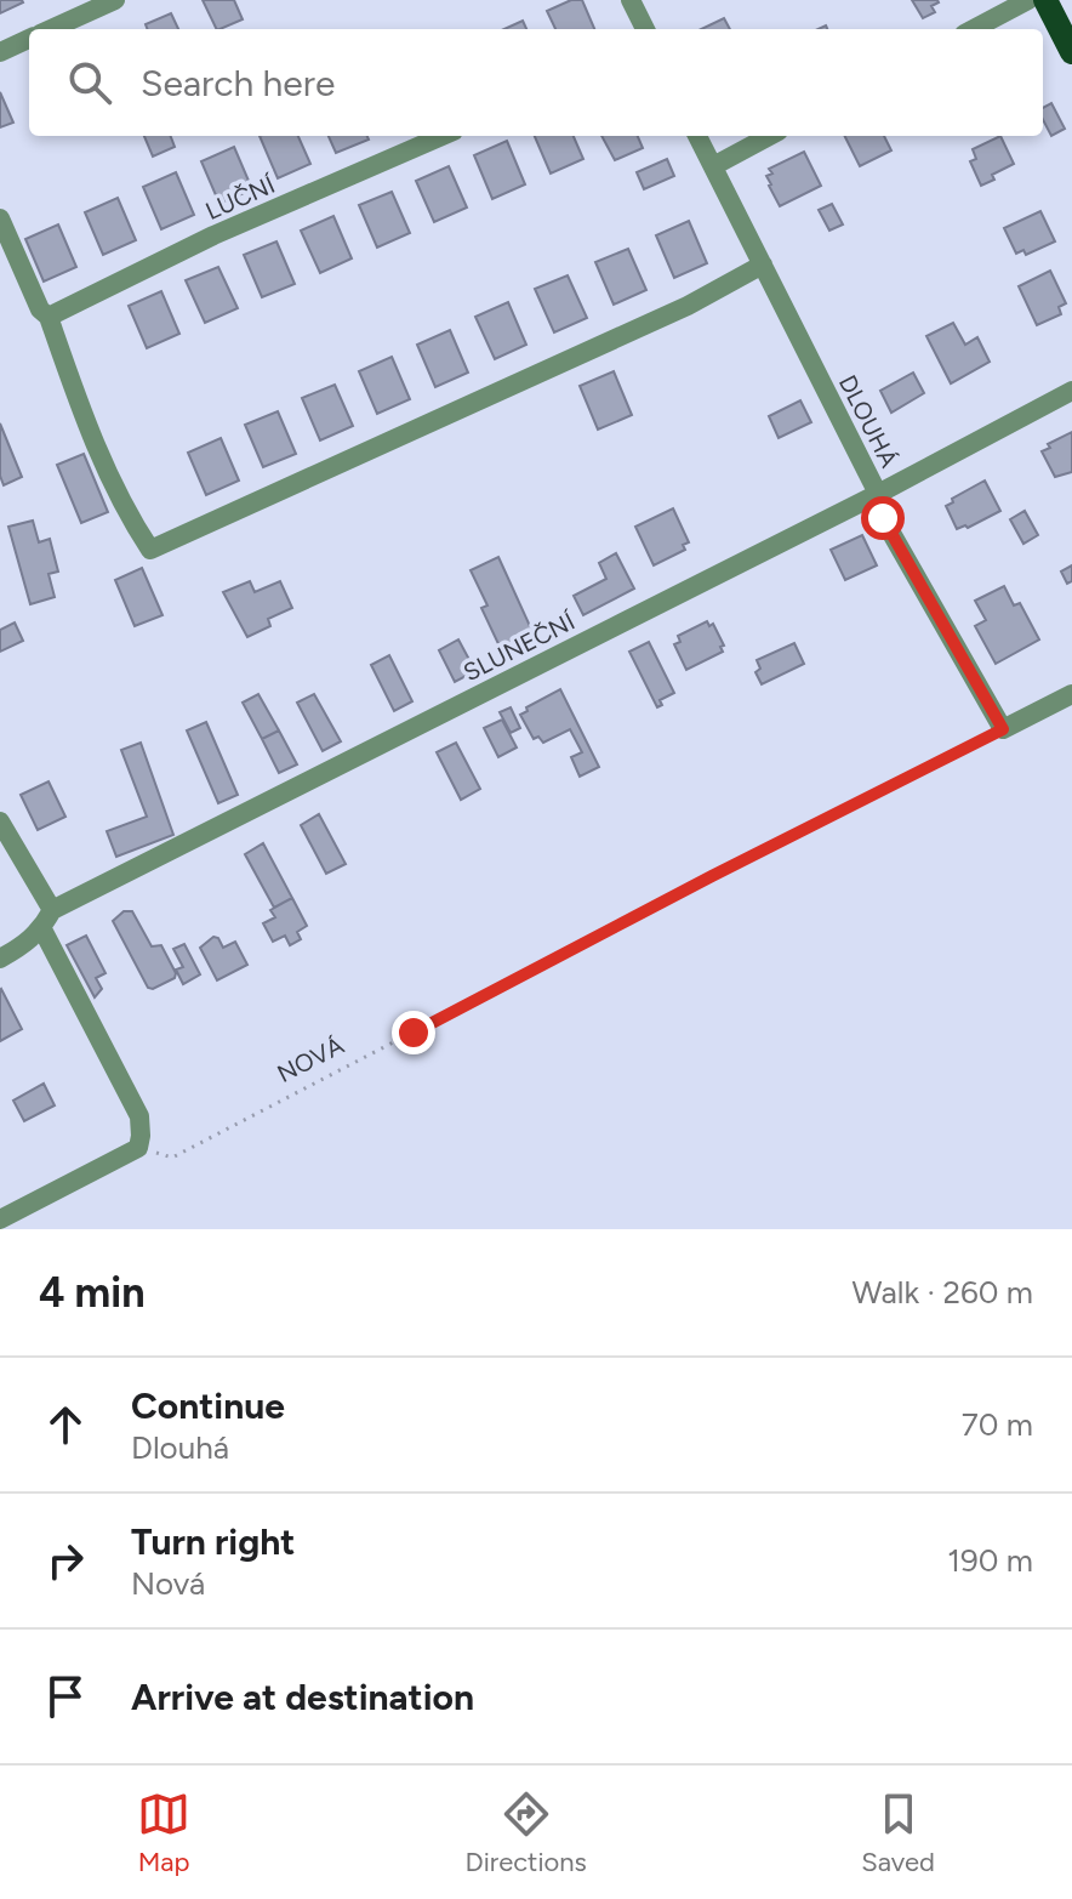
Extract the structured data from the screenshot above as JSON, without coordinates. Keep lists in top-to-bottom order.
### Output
{
  "streets": {
    "street": ["LUČNÍ", "DLOUHÁ", "SLUNEČNÍ"],
    "path": ["NOVÁ"]
  },
  "crossings": [
    ["DLOUHÁ", "SLUNEČNÍ"],
    ["DLOUHÁ", "NOVÁ"]
  ],
  "page": {
    "search": "Search here",
    "heading": ["4 min", "Walk · 260 m"],
    "list": [
      ["Continue", "Dlouhá", "70 m"],
      ["Turn right", "Nová", "190 m"],
      "Arrive at destination"
    ],
    "nav": ["Map", "Directions", "Saved"]
  }
}
